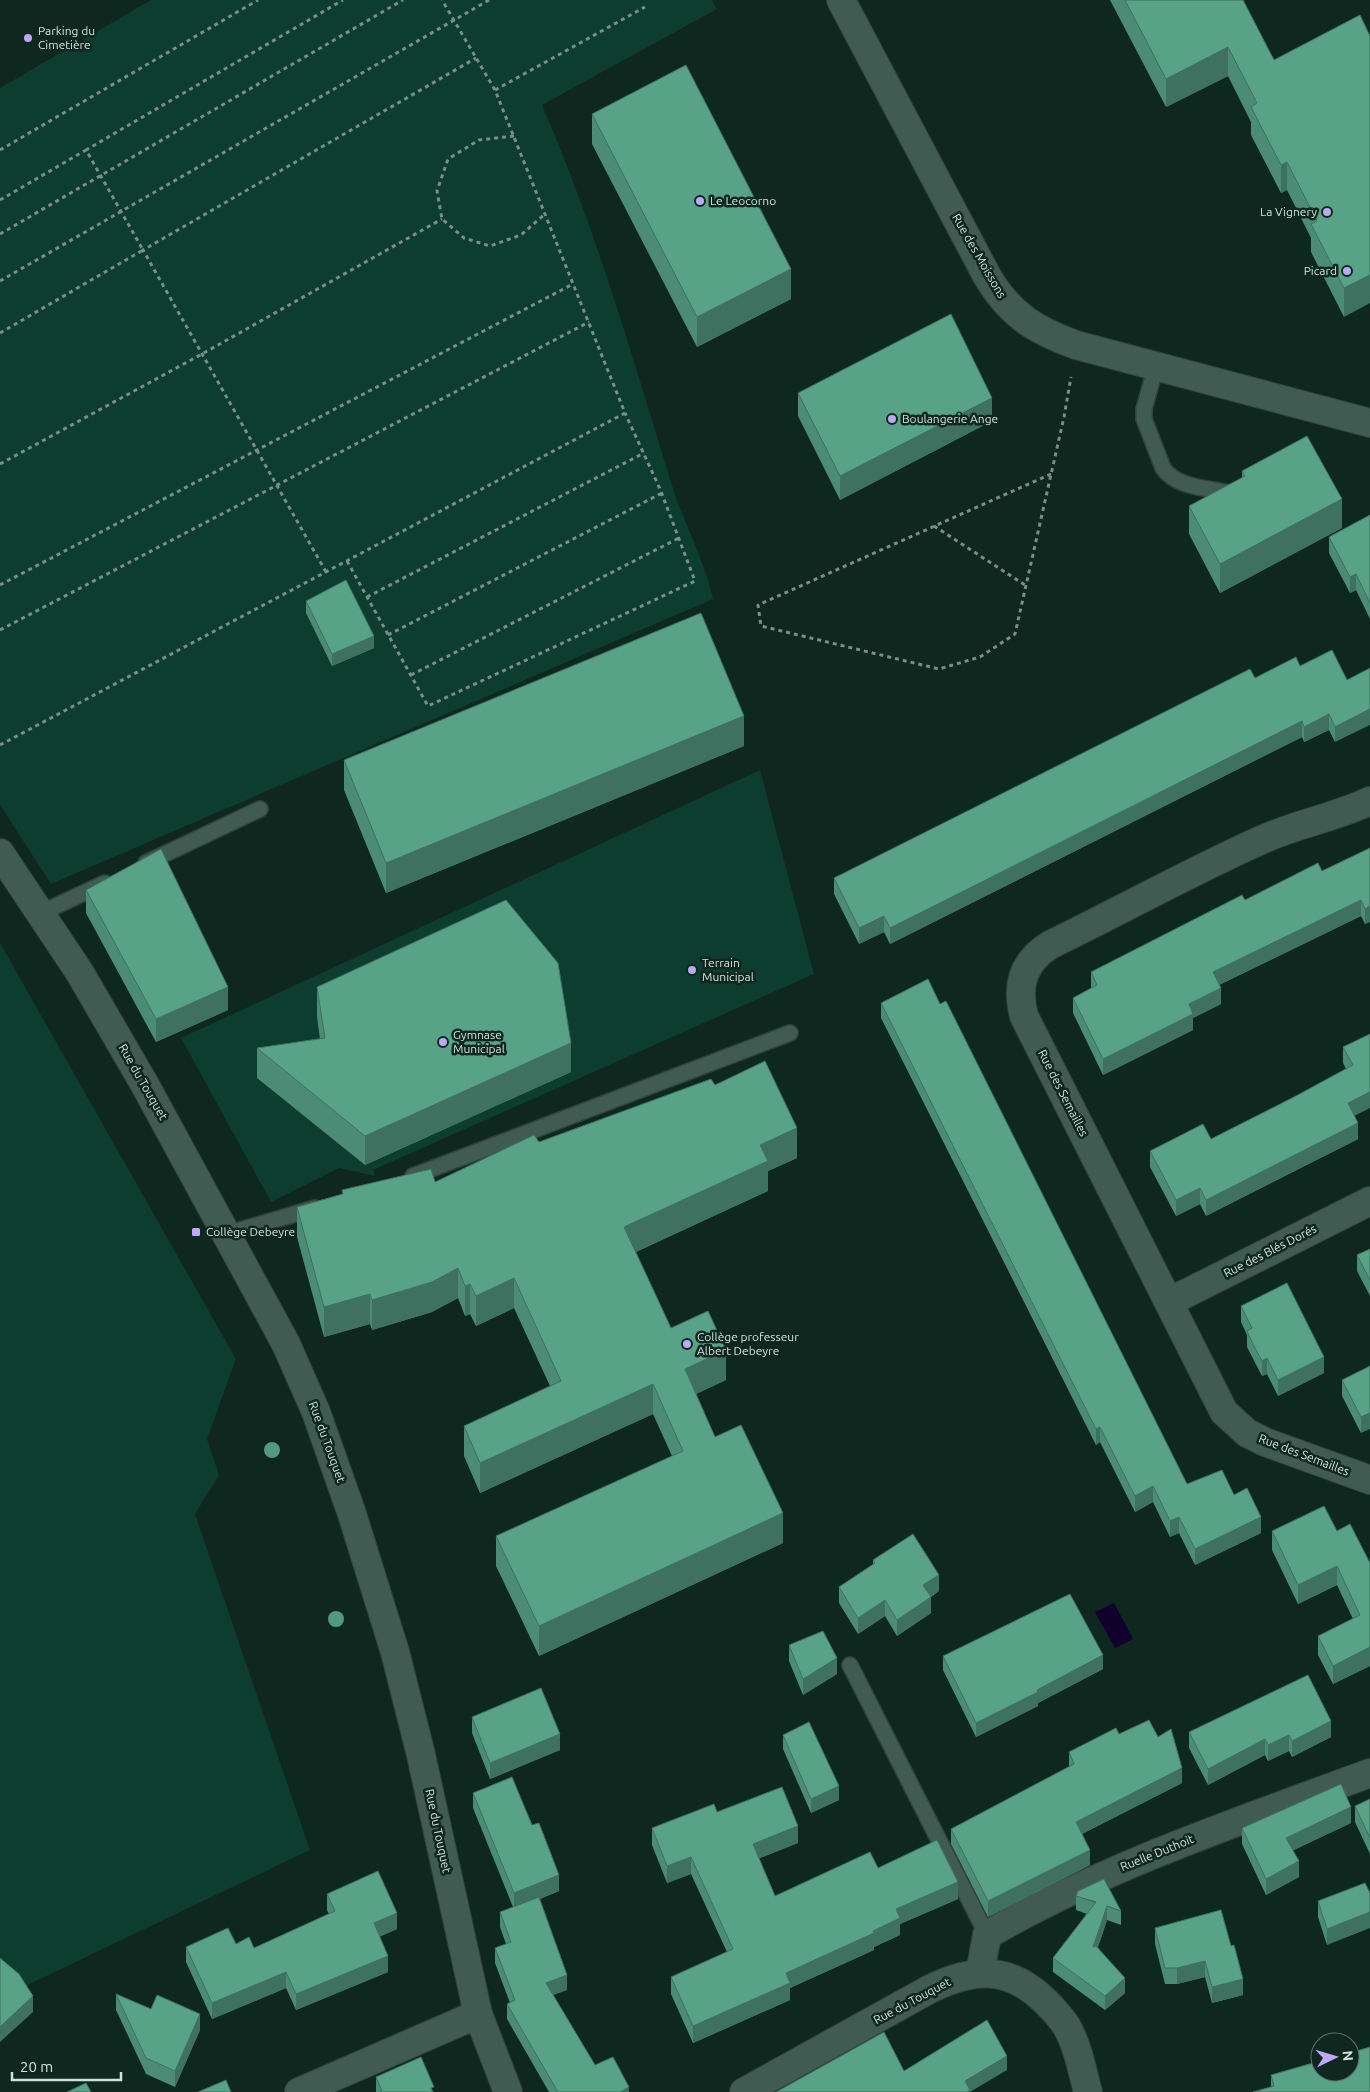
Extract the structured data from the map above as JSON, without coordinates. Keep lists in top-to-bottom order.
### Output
{
  "streets": {
    "street": [
      "Rue des Moissons",
      "Rue du Touquet",
      "Rue des Semailles",
      "Rue des Blés Dorés",
      "Ruelle Duthoit"
    ]
  },
  "crossings": [
    ["Rue des Semailles", "Rue des Blés Dorés"]
  ],
  "places": {
    "other": [
      "Parking du Cimetière",
      "Le Leocorno",
      "La Vignery",
      "Picard",
      "Boulangerie Ange",
      "Terrain Municipal",
      "Gymnase Municipal",
      "Collège professeur Albert Debeyre"
    ],
    "transit": ["Collège Debeyre"]
  },
  "scale_bar": "20 m",
  "north": "right"
}
